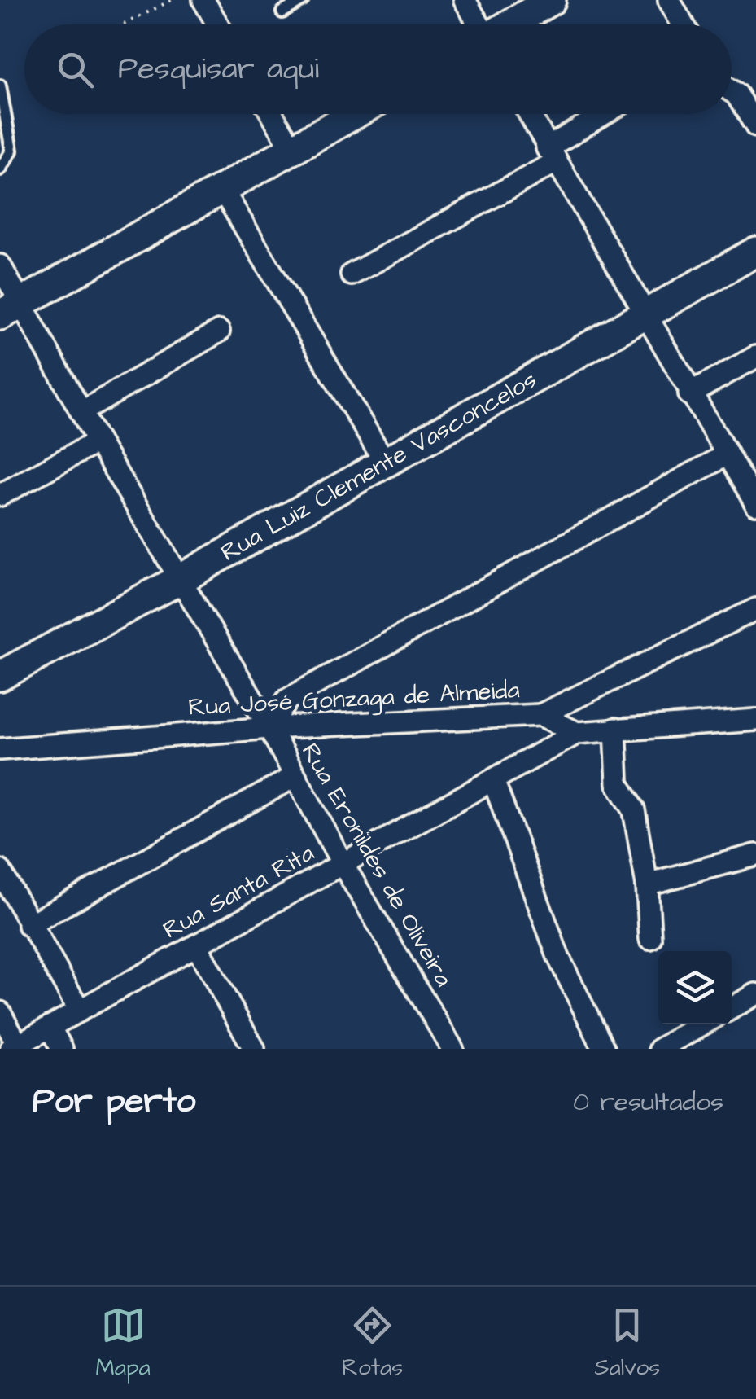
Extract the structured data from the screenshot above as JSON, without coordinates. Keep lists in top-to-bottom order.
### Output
{
  "streets": {
    "street": [
      "Rua Luiz Clemente Vasconcelos",
      "Rua José Gonzaga de Almeida",
      "Rua Eronildes de Oliveira",
      "Rua Santa Rita"
    ]
  },
  "crossings": [
    ["Rua Luiz Clemente Vasconcelos", "Rua Eronildes de Oliveira"],
    ["Rua José Gonzaga de Almeida", "Rua Eronildes de Oliveira"],
    ["Rua José Gonzaga de Almeida", "Rua Santa Rita"],
    ["Rua Eronildes de Oliveira", "Rua Santa Rita"]
  ],
  "page": {
    "search": "Pesquisar aqui",
    "heading": ["Por perto", "0 resultados"],
    "nav": ["Mapa", "Rotas", "Salvos"]
  }
}
